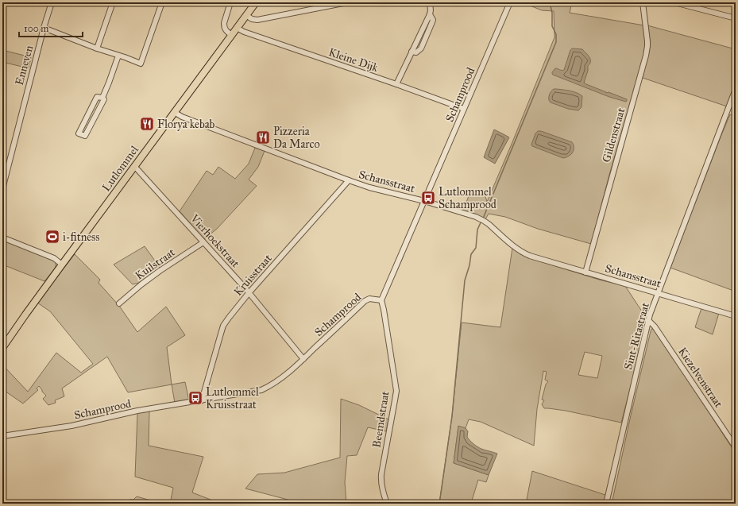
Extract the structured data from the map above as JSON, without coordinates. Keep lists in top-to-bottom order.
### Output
{
  "streets": {
    "main road": ["Lutlommel"],
    "street": [
      "Kleine Dijk",
      "Enneven",
      "Schamprood",
      "Gildenstraat",
      "Schansstraat",
      "Vierhoekstraat",
      "Kuilstraat",
      "Kruisstraat",
      "Sint-Ritastraat",
      "Kiezelvenstraat",
      "Beemdstraat"
    ]
  },
  "crossings": [
    ["Kleine Dijk", "Schamprood"],
    ["Kleine Dijk", "Lutlommel"],
    ["Schamprood", "Schansstraat"],
    ["Schamprood", "Vierhoekstraat"],
    ["Schamprood", "Kruisstraat"],
    ["Schamprood", "Beemdstraat"],
    ["Gildenstraat", "Schansstraat"],
    ["Lutlommel", "Schansstraat"],
    ["Lutlommel", "Vierhoekstraat"],
    ["Schansstraat", "Kruisstraat"],
    ["Schansstraat", "Sint-Ritastraat"],
    ["Vierhoekstraat", "Kuilstraat"],
    ["Vierhoekstraat", "Kruisstraat"],
    ["Sint-Ritastraat", "Kiezelvenstraat"]
  ],
  "places": {
    "restaurant": ["Florya kebab", "Pizzeria Da Marco"],
    "bus stop": ["Lutlommel Schamprood", "Lutlommel Kruisstraat"],
    "sports": ["i-fitness"]
  },
  "scale_bar": "100 m"
}
